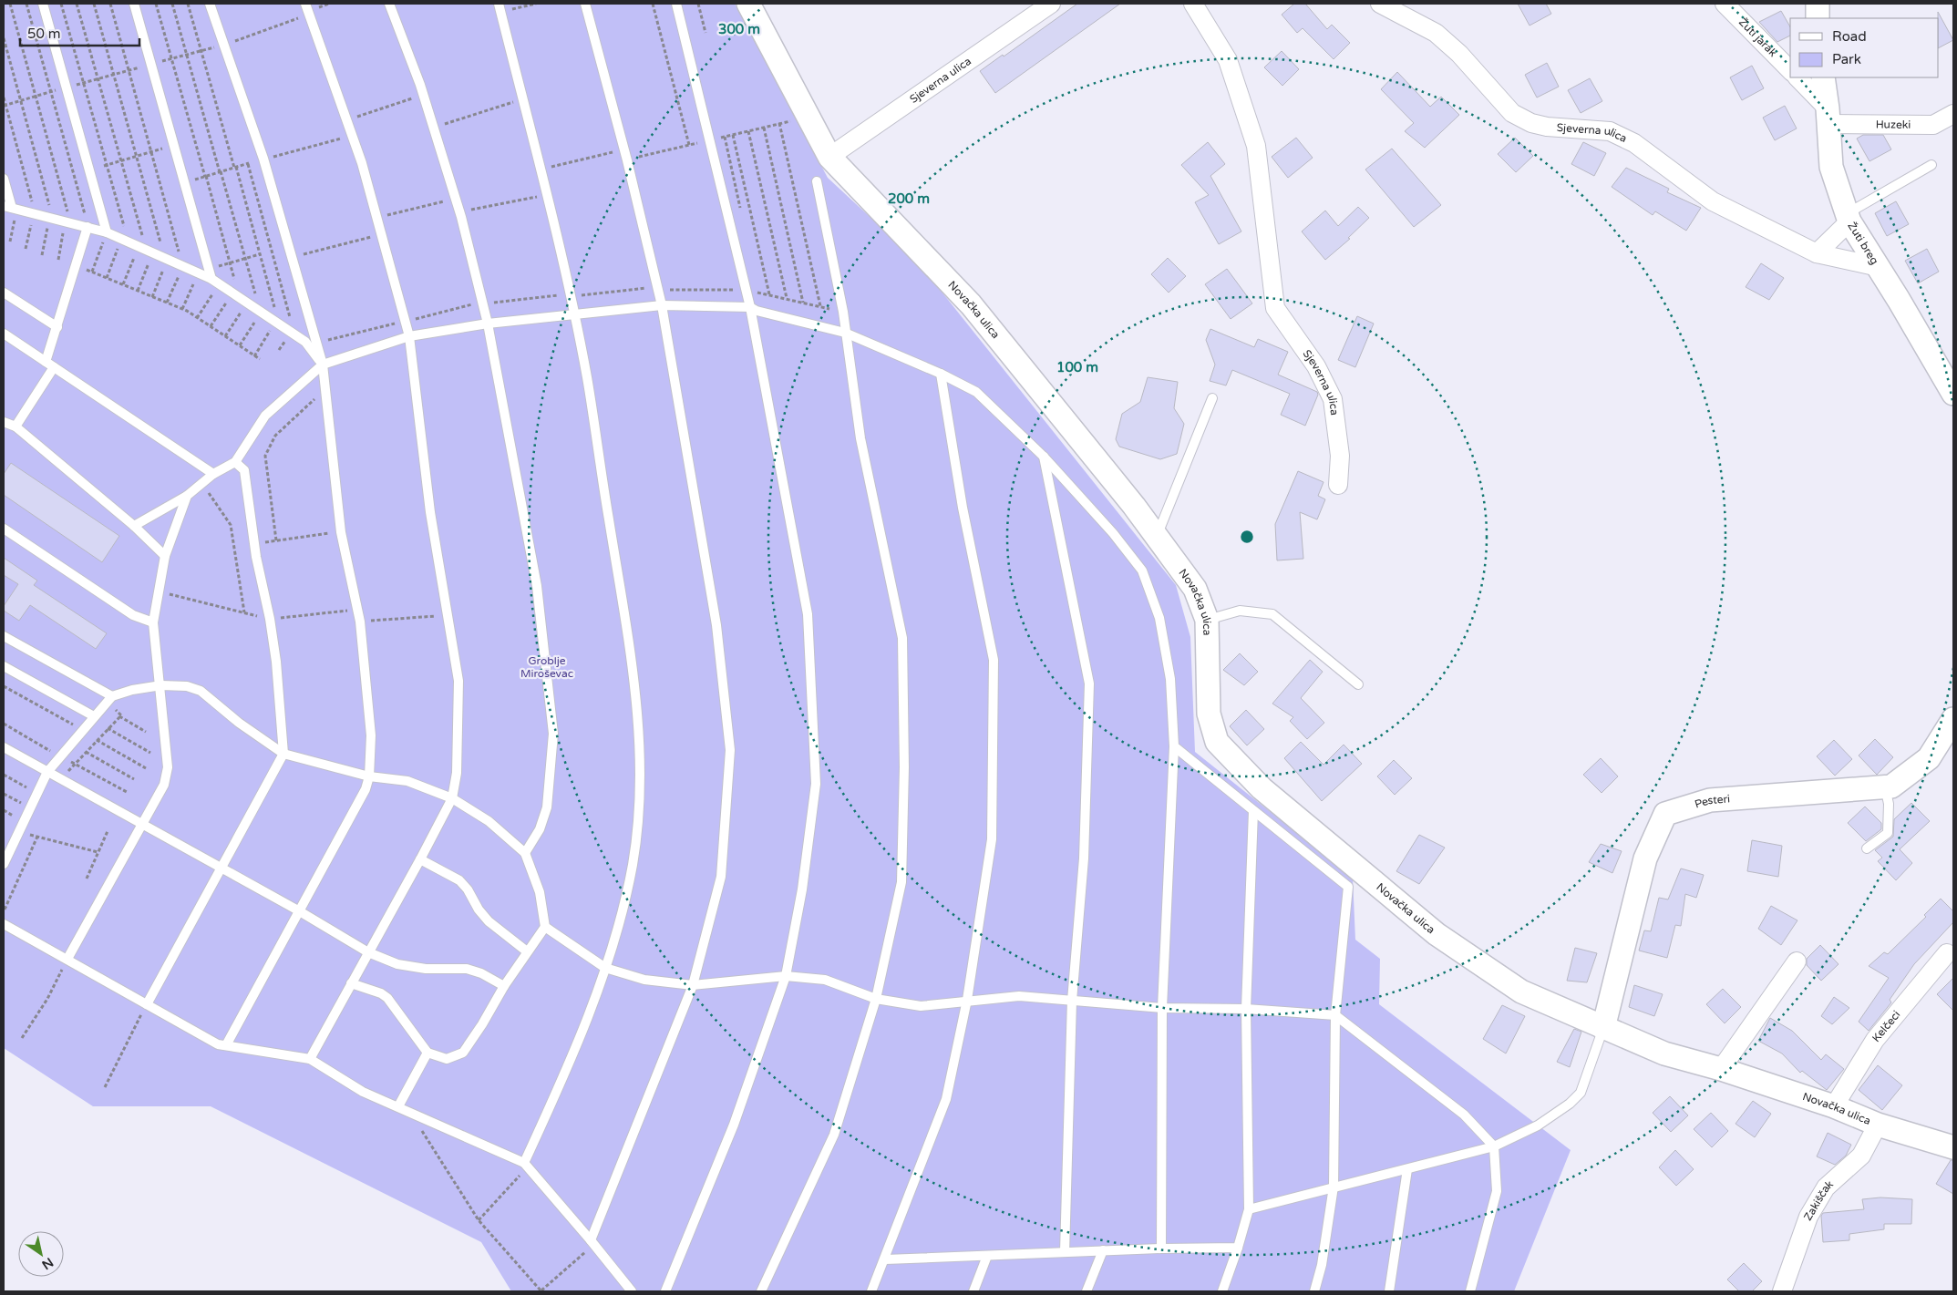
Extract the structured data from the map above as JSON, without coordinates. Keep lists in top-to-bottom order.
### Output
{
  "streets": {
    "street": [
      "Žuti jarak",
      "Sjeverna ulica",
      "Huzeki",
      "Žuti breg",
      "Novačka ulica",
      "Pesteri",
      "Kelčeci",
      "Zakiščak"
    ]
  },
  "crossings": [
    ["Sjeverna ulica", "Žuti breg"],
    ["Sjeverna ulica", "Novačka ulica"],
    ["Huzeki", "Žuti breg"],
    ["Novačka ulica", "Pesteri"],
    ["Novačka ulica", "Kelčeci"],
    ["Novačka ulica", "Zakiščak"]
  ],
  "parks": ["Groblje Miroševac"],
  "legend": ["Road", "Park"],
  "scale_bar": "50 m",
  "north": "bottom right",
  "rings": ["300 m", "200 m", "100 m"]
}
